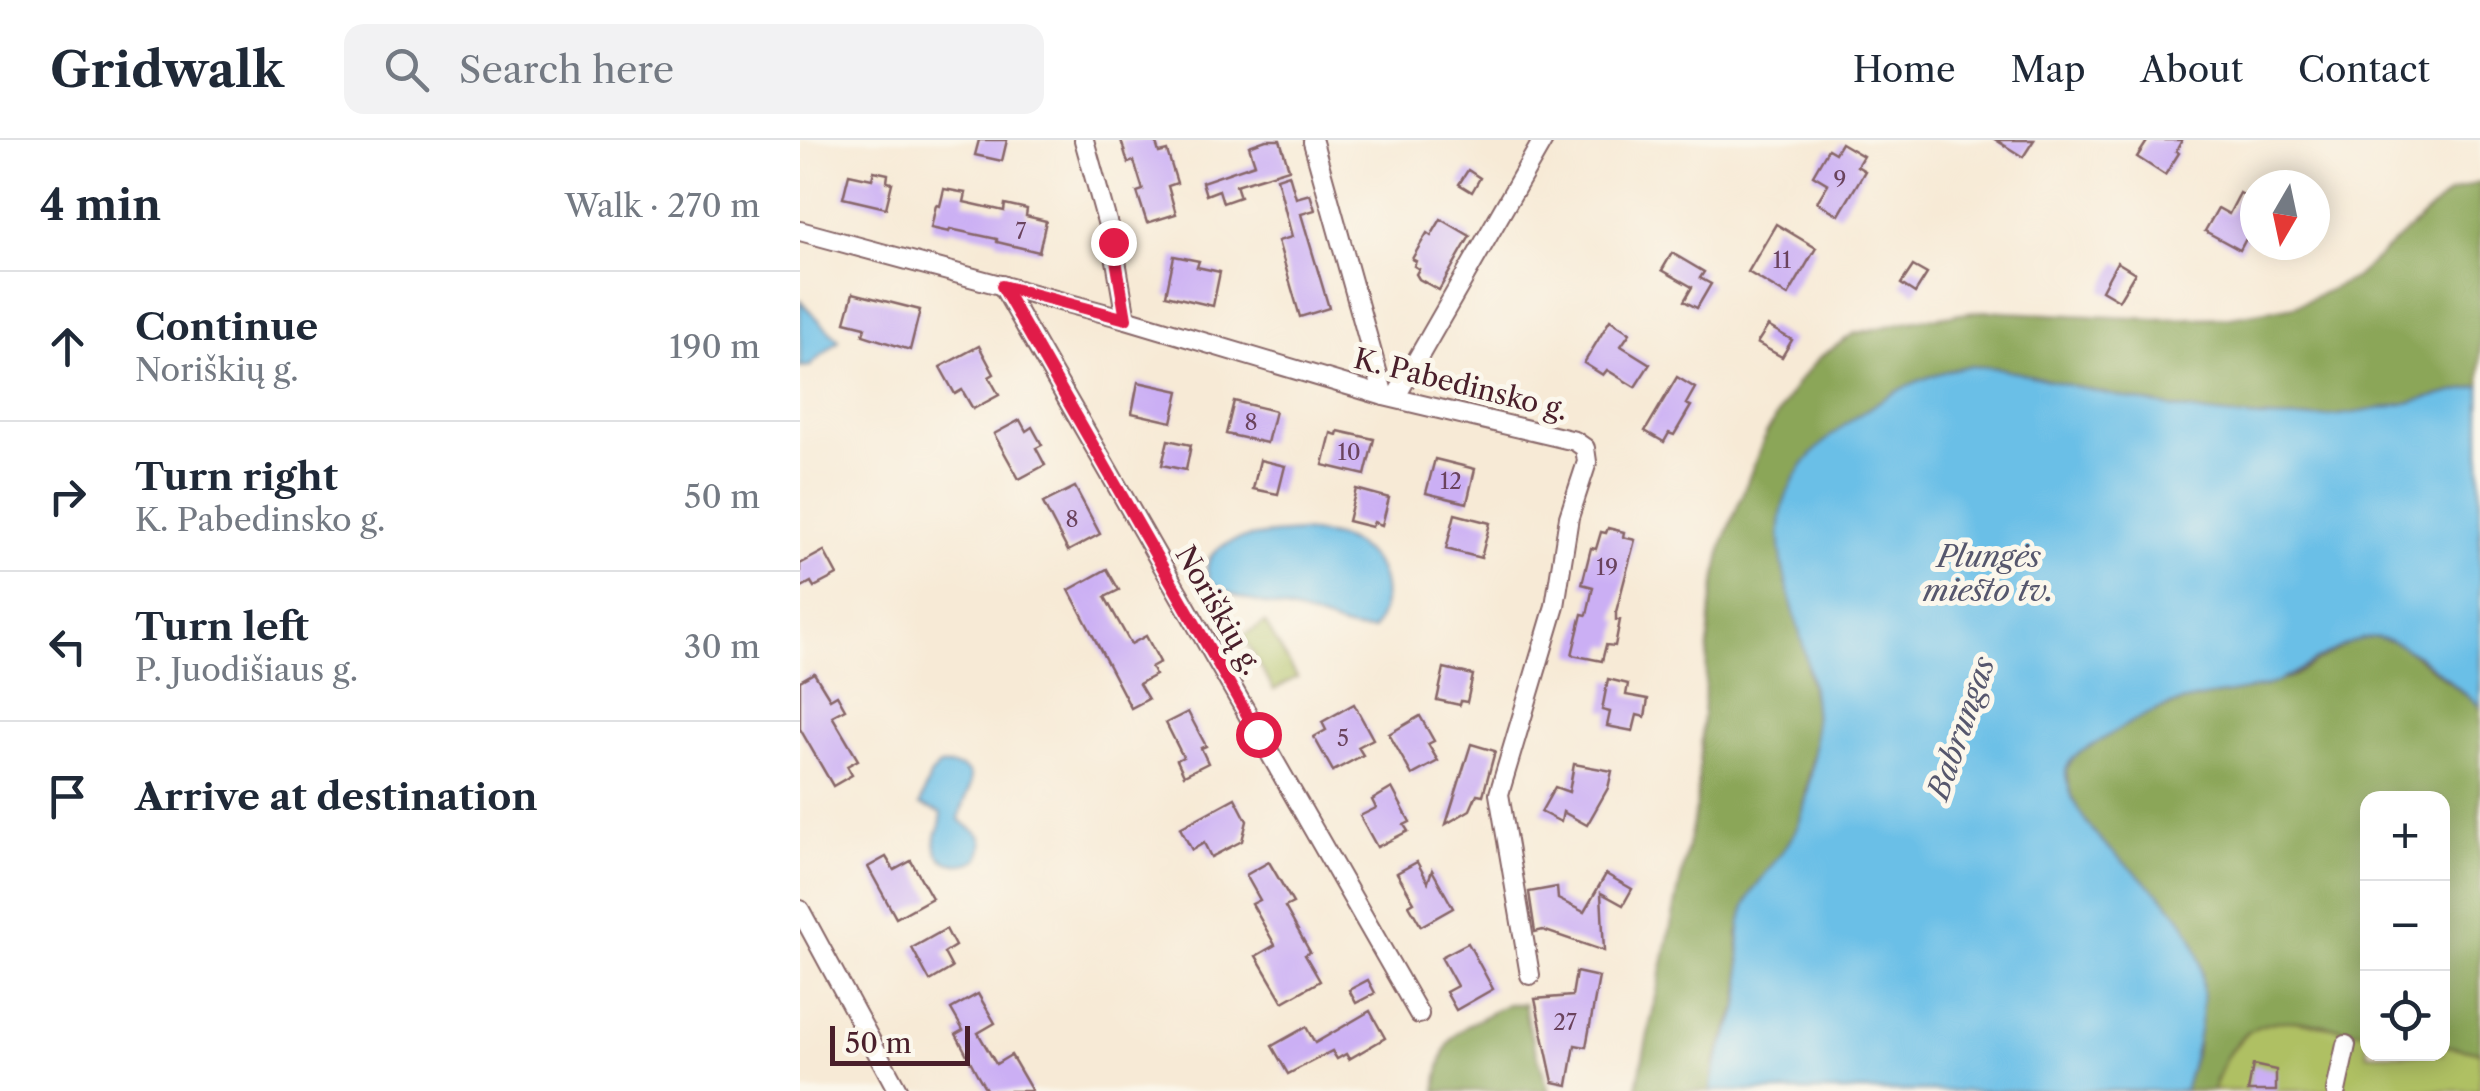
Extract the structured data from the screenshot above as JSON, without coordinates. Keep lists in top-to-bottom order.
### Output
{
  "streets": {
    "street": ["K. Pabedinsko g.", "Noriškių g."]
  },
  "crossings": [
    ["K. Pabedinsko g.", "Noriškių g."]
  ],
  "water": ["Plungės miesto tv.", "Babrungas"],
  "house_numbers": [
    "9",
    "7",
    "11",
    "8",
    "10",
    "12",
    "8",
    "19",
    "5",
    "27"
  ],
  "scale_bar": "50 m",
  "north": "bottom",
  "page": {
    "header": "Gridwalk",
    "search": "Search here",
    "nav": [
      "Home",
      "Map",
      "About",
      "Contact"
    ],
    "heading": ["4 min", "Walk · 270 m"],
    "list": [
      ["Continue", "Noriškių g.", "190 m"],
      ["Turn right", "K. Pabedinsko g.", "50 m"],
      ["Turn left", "P. Juodišiaus g.", "30 m"],
      "Arrive at destination"
    ],
    "map_buttons": ["+", "−"],
    "scale": "50 m"
  }
}
